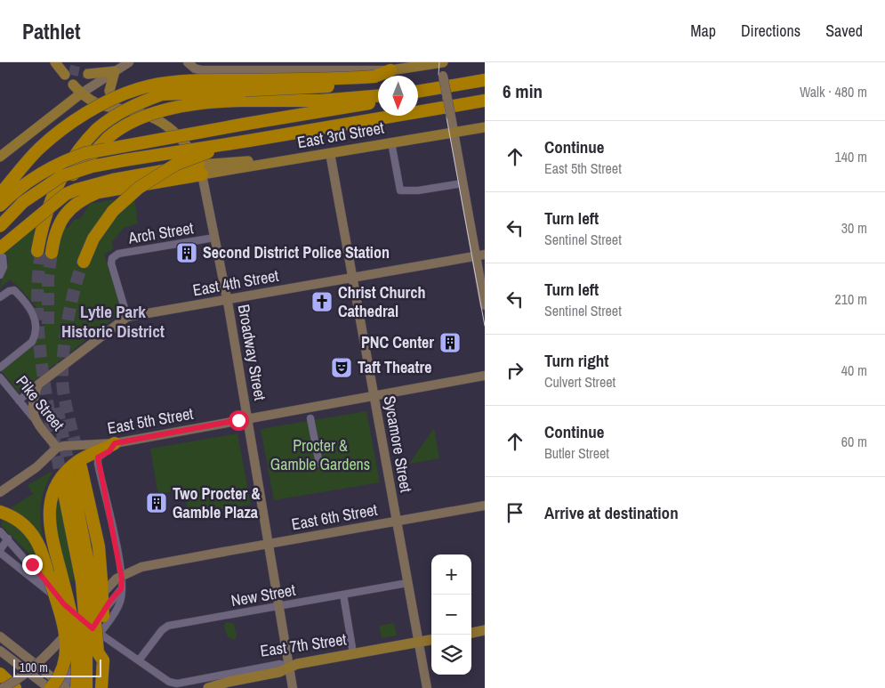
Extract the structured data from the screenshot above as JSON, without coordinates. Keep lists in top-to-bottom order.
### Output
{
  "streets": {
    "main road": [
      "East 3rd Street",
      "East 4th Street",
      "Broadway Street",
      "Pike Street",
      "East 5th Street",
      "Sycamore Street",
      "East 6th Street",
      "East 7th Street"
    ],
    "street": ["Arch Street", "New Street"]
  },
  "crossings": [
    ["East 3rd Street", "Broadway Street"],
    ["East 3rd Street", "Sycamore Street"],
    ["Arch Street", "East 4th Street"],
    ["Arch Street", "Broadway Street"],
    ["East 4th Street", "Broadway Street"],
    ["East 4th Street", "Pike Street"],
    ["East 4th Street", "Sycamore Street"],
    ["Broadway Street", "East 5th Street"],
    ["Broadway Street", "East 6th Street"],
    ["Broadway Street", "New Street"],
    ["Broadway Street", "East 7th Street"],
    ["Pike Street", "East 5th Street"],
    ["East 5th Street", "Sycamore Street"],
    ["Sycamore Street", "East 6th Street"],
    ["Sycamore Street", "New Street"],
    ["Sycamore Street", "East 7th Street"]
  ],
  "districts": ["Lytle Park Historic District"],
  "parks": ["Procter & Gamble Gardens"],
  "places": {
    "building": ["Second District Police Station", "PNC Center", "Two Procter & Gamble Plaza"],
    "church": ["Christ Church Cathedral"],
    "theatre": ["Taft Theatre"]
  },
  "scale_bar": "100 m",
  "north": "bottom",
  "page": {
    "header": "Pathlet",
    "nav": ["Map", "Directions", "Saved"],
    "heading": ["6 min", "Walk · 480 m"],
    "list": [
      ["Continue", "East 5th Street", "140 m"],
      ["Turn left", "Sentinel Street", "30 m"],
      ["Turn left", "Sentinel Street", "210 m"],
      ["Turn right", "Culvert Street", "40 m"],
      ["Continue", "Butler Street", "60 m"],
      "Arrive at destination"
    ],
    "map_buttons": ["+", "−"],
    "scale": "100 m"
  }
}
